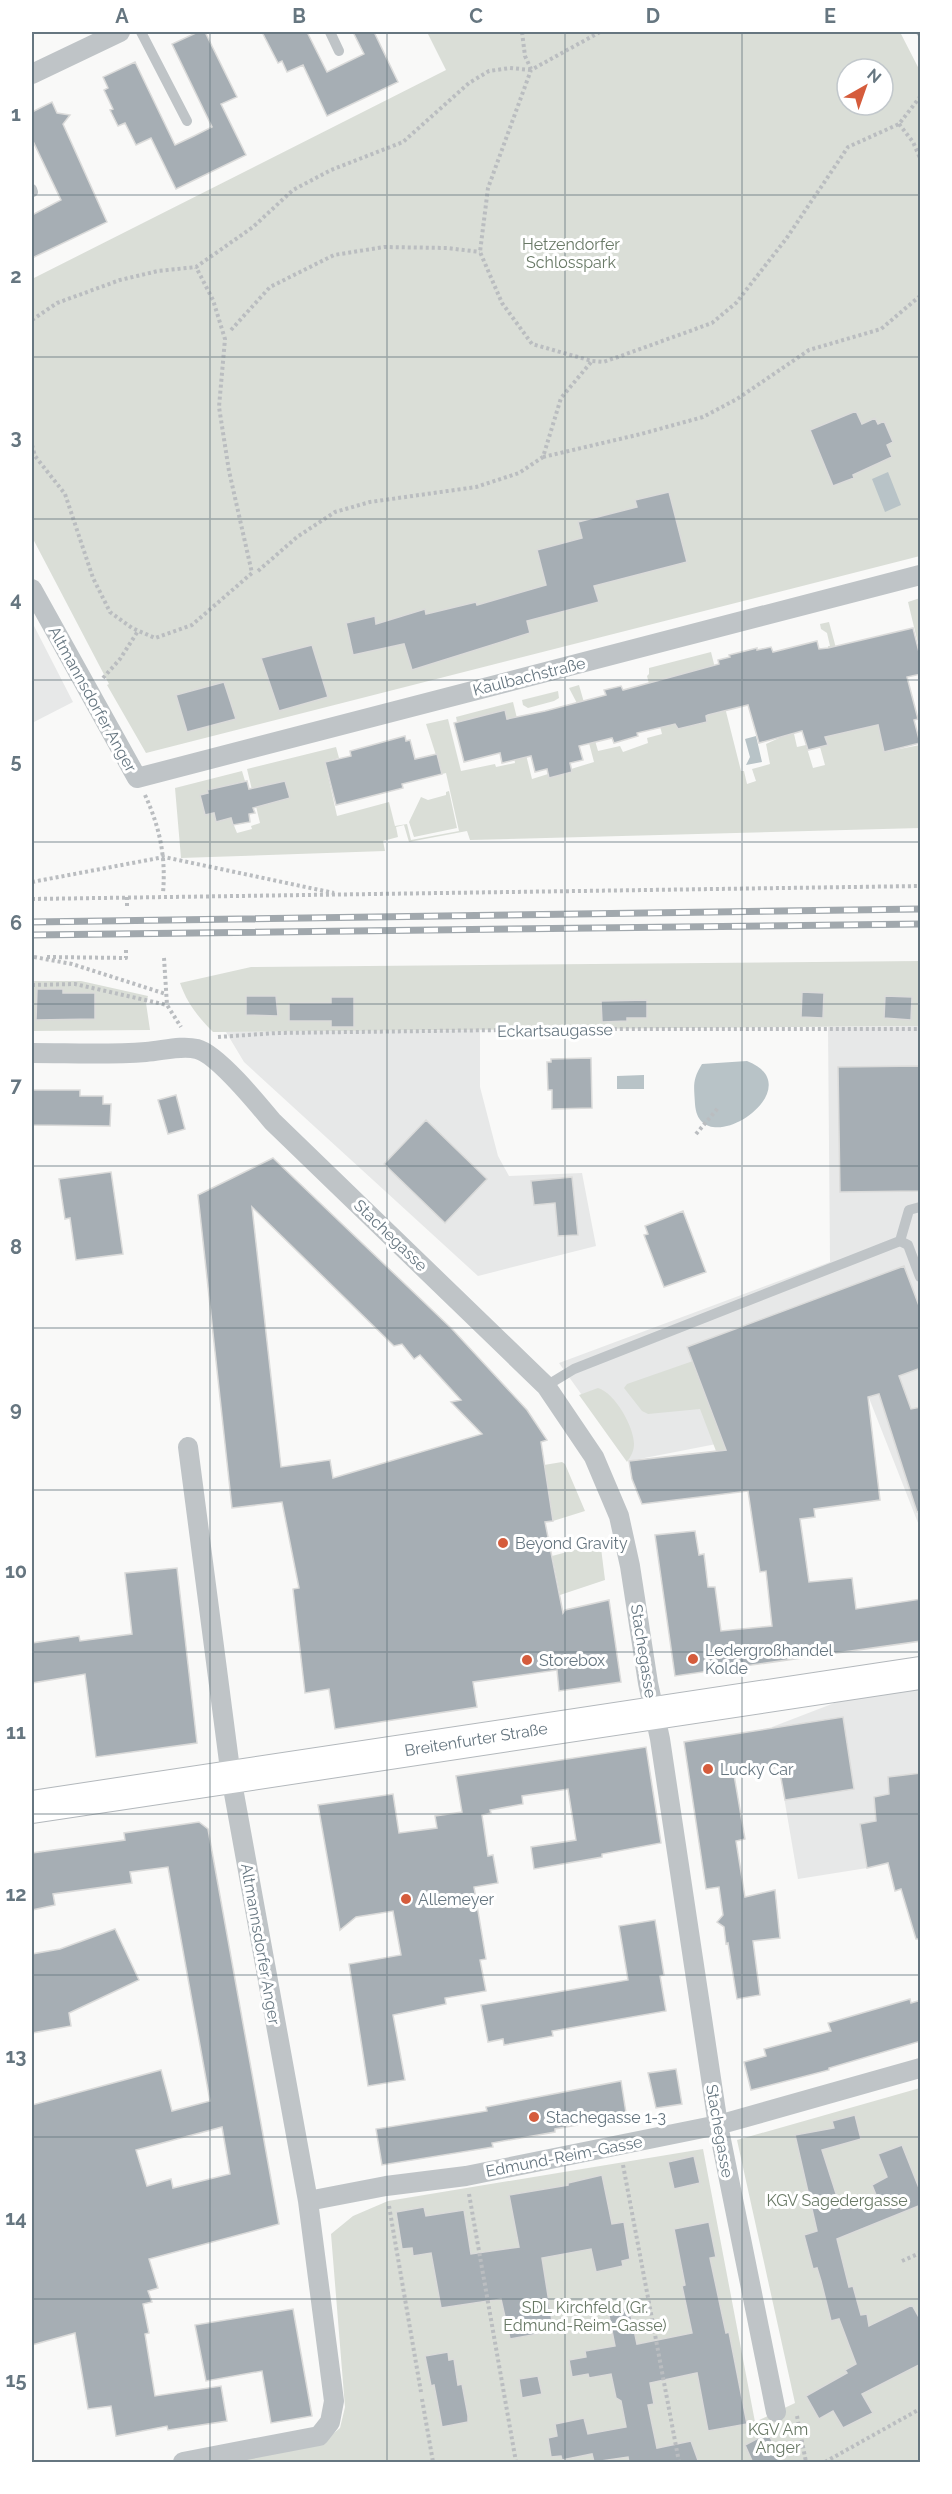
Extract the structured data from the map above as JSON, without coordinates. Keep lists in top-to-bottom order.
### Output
{
  "streets": {
    "main road": ["Breitenfurter Straße"],
    "street": [
      "Kaulbachstraße",
      "Altmannsdorfer Anger",
      "Stachegasse",
      "Edmund-Reim-Gasse"
    ],
    "path": ["Eckartsaugasse"]
  },
  "crossings": [
    ["Kaulbachstraße", "Altmannsdorfer Anger"],
    ["Altmannsdorfer Anger", "Breitenfurter Straße"],
    ["Altmannsdorfer Anger", "Edmund-Reim-Gasse"],
    ["Eckartsaugasse", "Stachegasse"],
    ["Stachegasse", "Breitenfurter Straße"],
    ["Stachegasse", "Edmund-Reim-Gasse"]
  ],
  "parks": [
    "Hetzendorfer Schlosspark",
    "KGV Sagedergasse",
    "SDL Kirchfeld (Gr. Edmund-Reim-Gasse)",
    "KGV Am Anger"
  ],
  "places": [
    "Beyond Gravity",
    "Ledergroßhandel Kolde",
    "Storebox",
    "Lucky Car",
    "Allemeyer",
    "Stachegasse 1-3"
  ],
  "north": "top right",
  "grid": {
    "columns": [
      "A",
      "B",
      "C",
      "D",
      "E"
    ],
    "rows": [
      "1",
      "2",
      "3",
      "4",
      "5",
      "6",
      "7",
      "8",
      "9",
      "10",
      "11",
      "12",
      "13",
      "14",
      "15"
    ]
  }
}
